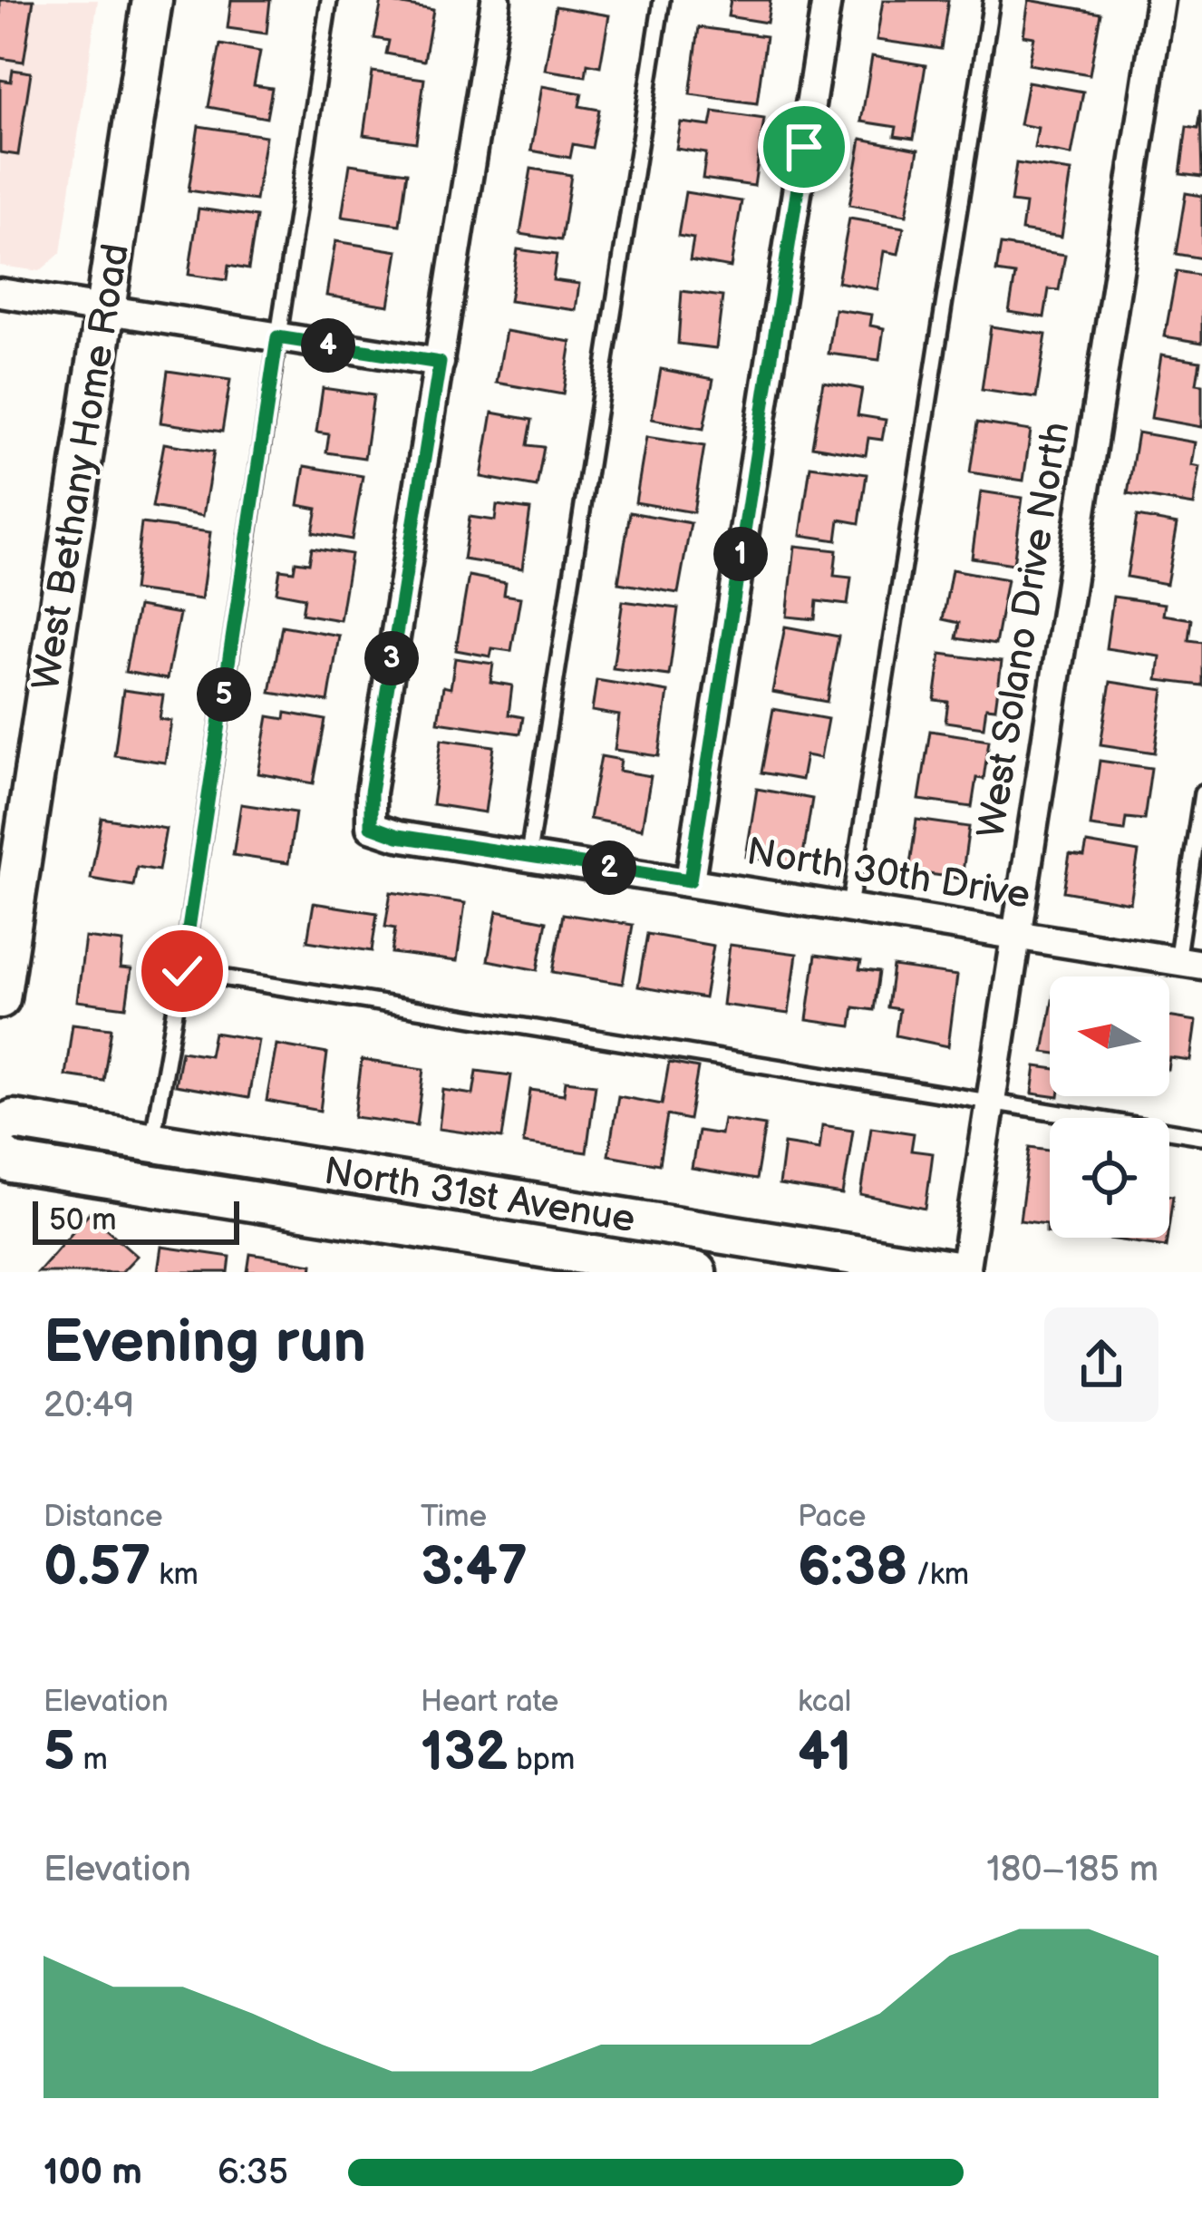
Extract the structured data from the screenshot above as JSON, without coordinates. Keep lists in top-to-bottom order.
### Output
{
  "streets": {
    "street": [
      "West Bethany Home Road",
      "West Solano Drive North",
      "North 30th Drive",
      "North 31st Avenue"
    ]
  },
  "crossings": [
    ["West Solano Drive North", "North 30th Drive"],
    ["West Solano Drive North", "North 31st Avenue"]
  ],
  "scale_bar": "50 m",
  "north": "left",
  "page": {
    "pins": [
      "4",
      "1",
      "3",
      "5",
      "2"
    ],
    "scale": "50 m",
    "heading": ["Evening run", "20:49"],
    "stats": [
      ["Distance", "0.57 km"],
      ["Time", "3:47"],
      ["Pace", "6:38 /km"],
      ["Elevation", "5 m"],
      ["Heart rate", "132 bpm"],
      ["kcal", "41"]
    ],
    "chart": ["Elevation", "180–185 m"],
    "list": [
      {
        "name": "100 m",
        "note": "6:35"
      }
    ]
  }
}
